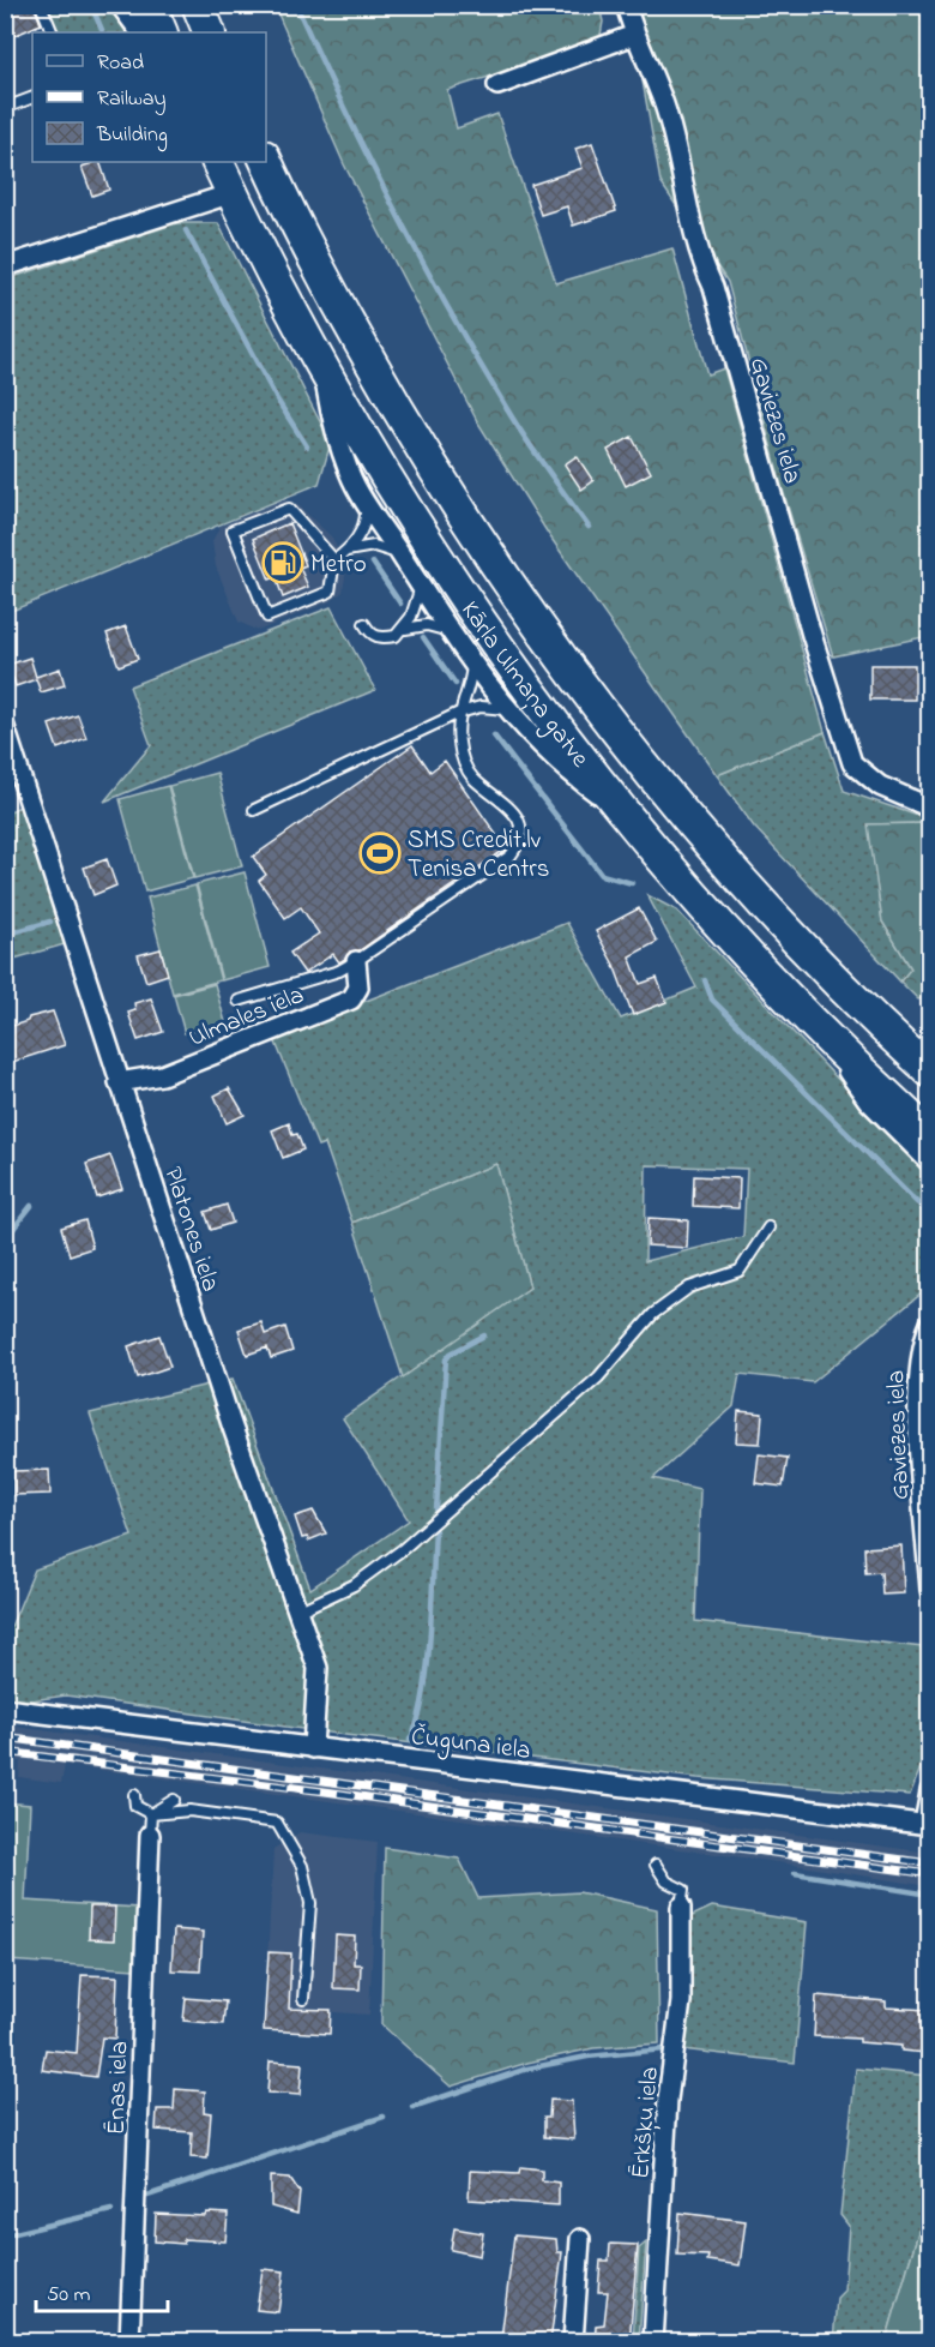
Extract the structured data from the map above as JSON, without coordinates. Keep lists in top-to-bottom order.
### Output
{
  "streets": {
    "highway": ["Kārļa Ulmaņa gatve"],
    "street": [
      "Gaviezes iela",
      "Ulmales iela",
      "Platones iela",
      "Čuguna iela",
      "Ēnas iela",
      "Ērkšķu iela"
    ]
  },
  "crossings": [
    ["Ulmales iela", "Platones iela"],
    ["Platones iela", "Čuguna iela"]
  ],
  "places": {
    "fuel station": ["Metro"],
    "sports": ["SMS Credit.lv Tenisa Centrs"]
  },
  "legend": ["Road", "Railway", "Building"],
  "scale_bar": "50 m"
}
